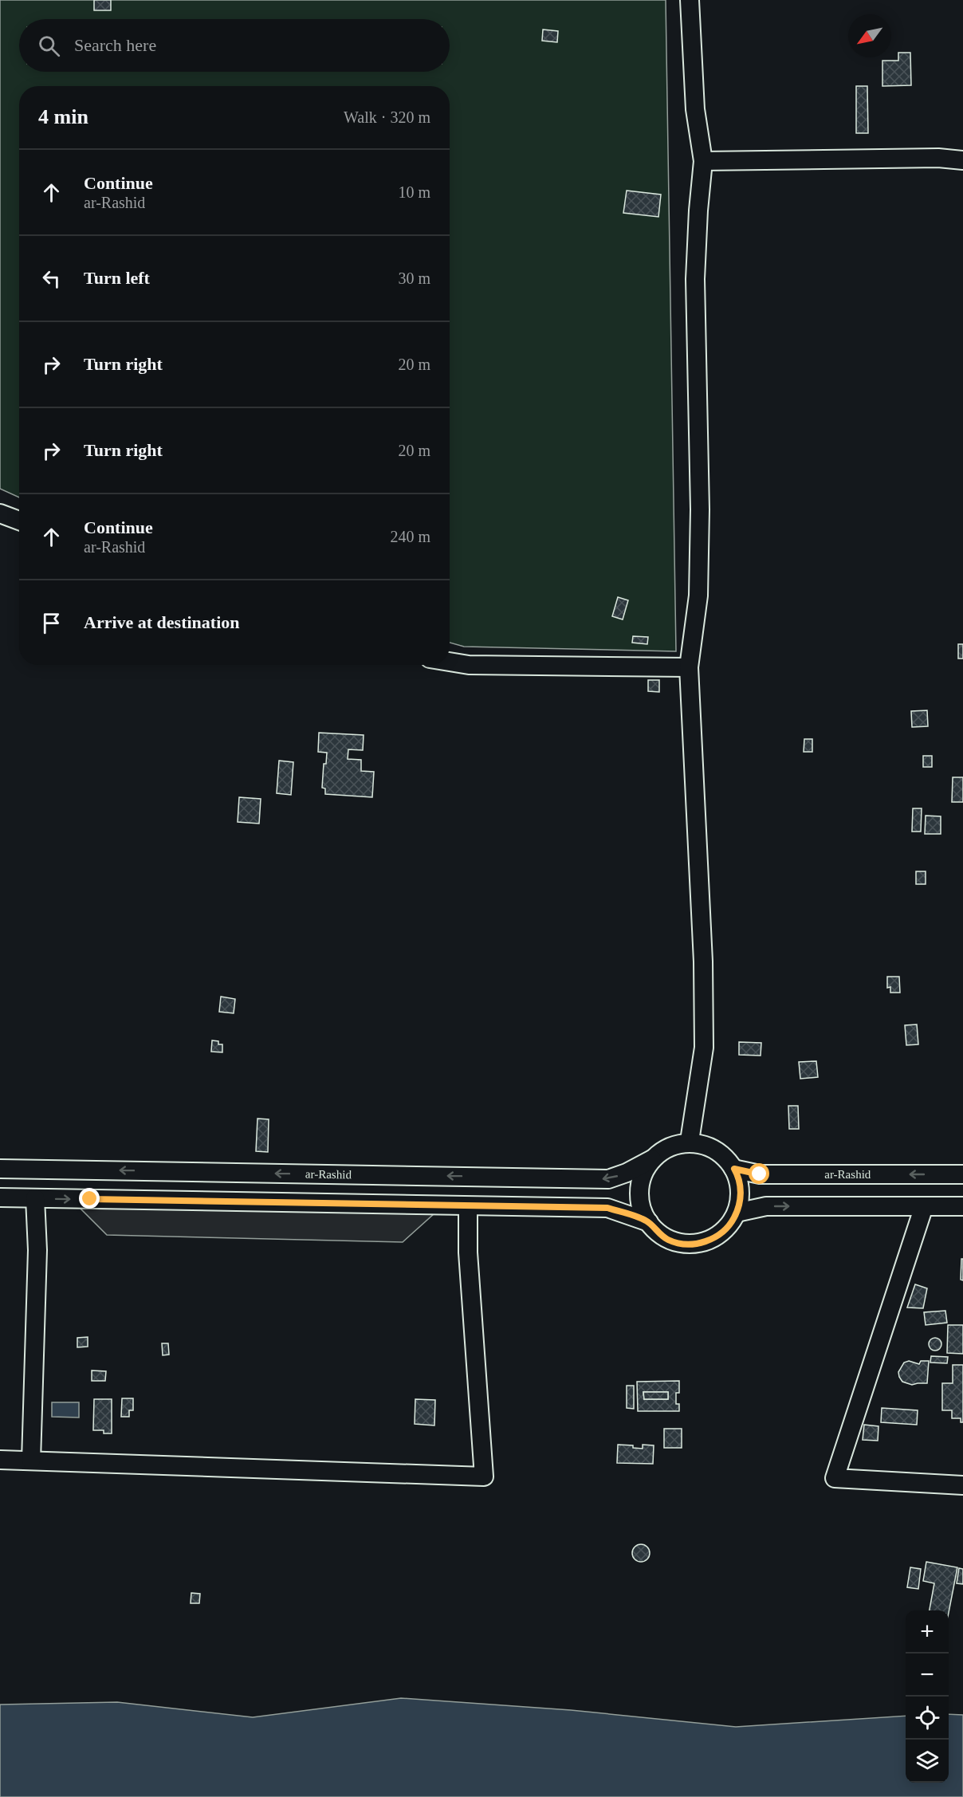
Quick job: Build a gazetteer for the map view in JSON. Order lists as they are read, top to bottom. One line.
{"streets":{"street":["ar-Rashid"]},"north":"bottom left","page":{"search":"Search here","heading":["4 min","Walk · 320 m"],"list":[["Continue","ar-Rashid","10 m"],["Turn left","30 m"],["Turn right","20 m"],["Turn right","20 m"],["Continue","ar-Rashid","240 m"],"Arrive at destination"],"map_buttons":["+","−"]}}
